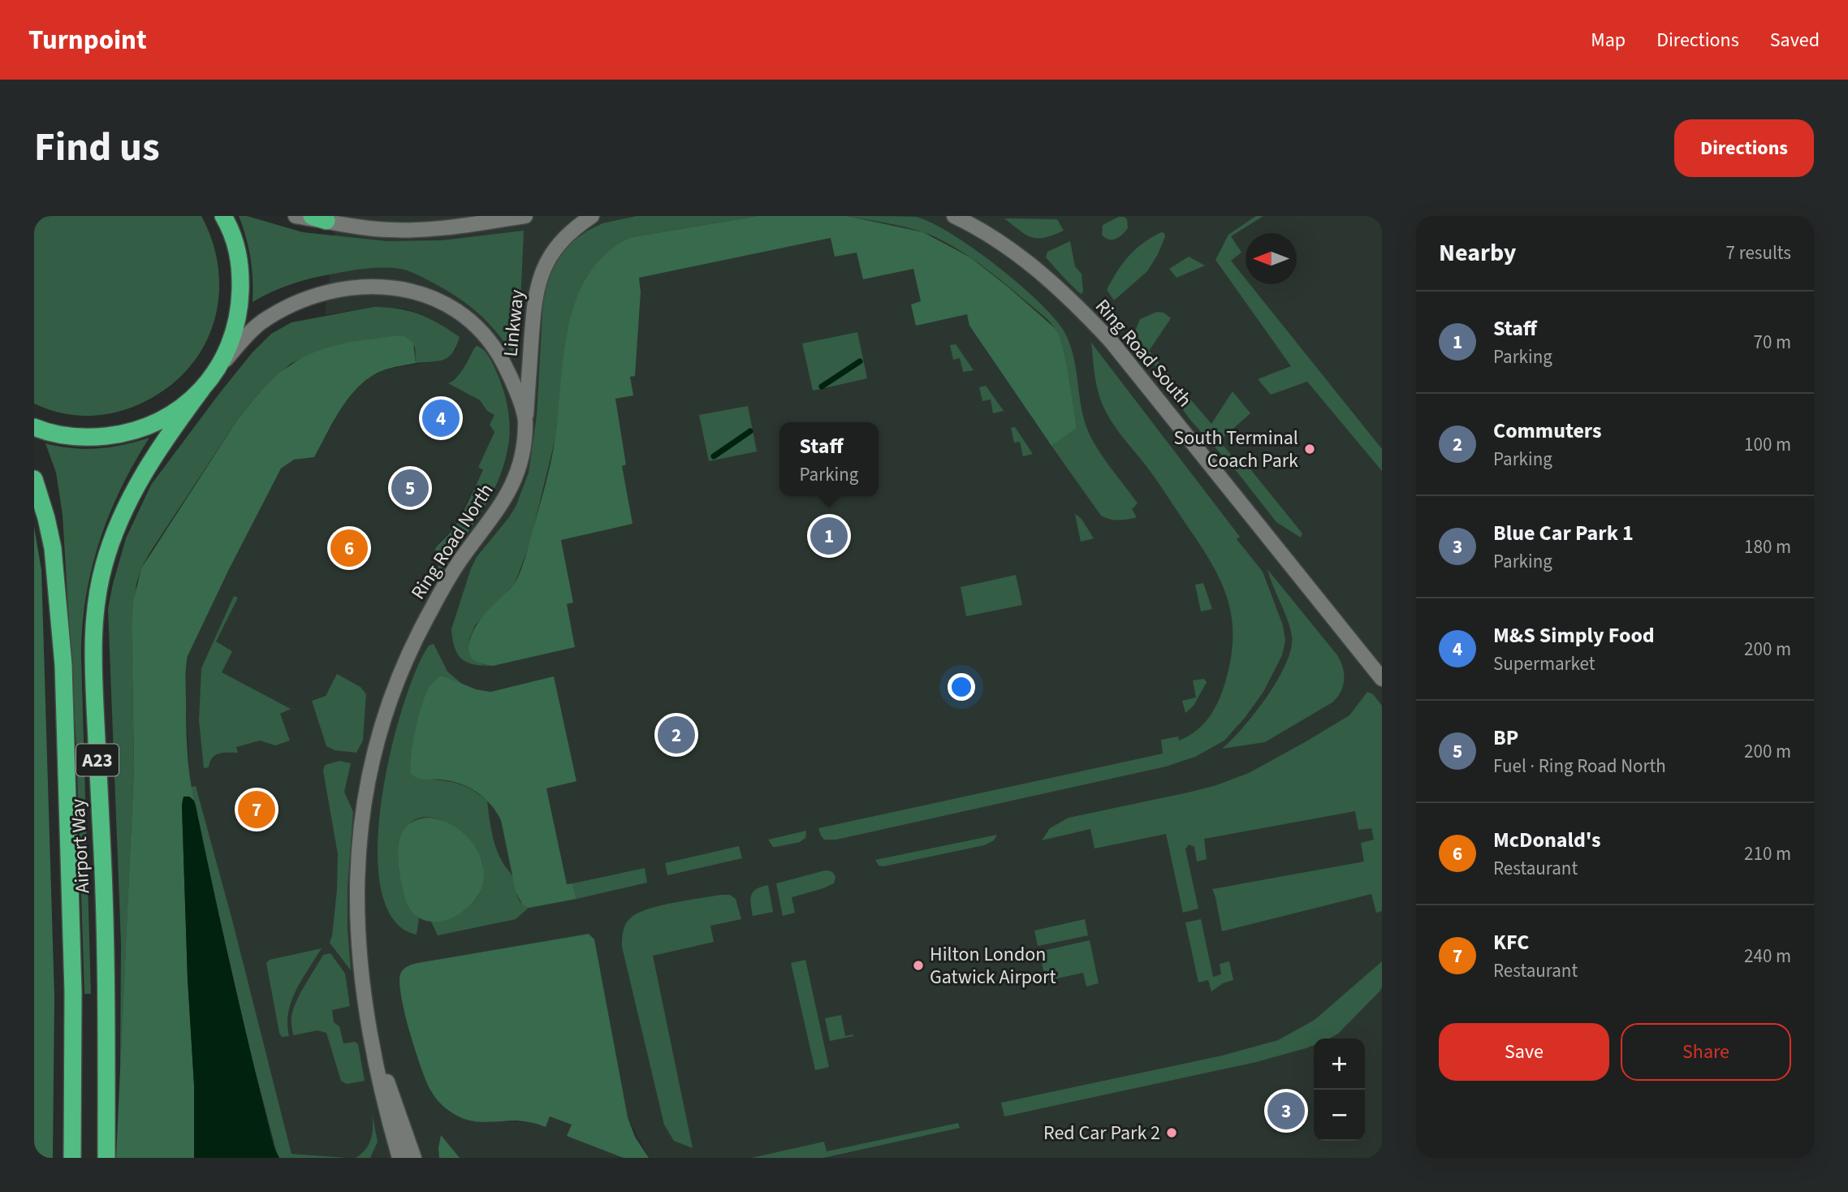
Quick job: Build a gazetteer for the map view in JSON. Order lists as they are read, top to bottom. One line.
{"streets":{"highway":["A23","Airport Way"],"street":["Linkway","Ring Road South","Ring Road North"]},"crossings":[["Linkway","Ring Road North"]],"places":["South Terminal Coach Park","Hilton London Gatwick Airport","Red Car Park 2"],"north":"left","page":{"header":"Turnpoint","nav":["Map","Directions","Saved"],"title":"Find us","buttons":["Directions",["Save","Share"]],"heading":["Nearby","7 results"],"list":[{"mark":"1","name":"Staff","note":"Parking","value":"70 m"},{"mark":"2","name":"Commuters","note":"Parking","value":"100 m"},{"mark":"3","name":"Blue Car Park 1","note":"Parking","value":"180 m"},{"mark":"4","name":"M&S Simply Food","note":"Supermarket","value":"200 m"},{"mark":"5","name":"BP","note":"Fuel · Ring Road North","value":"200 m"},{"mark":"6","name":"McDonald's","note":"Restaurant","value":"210 m"},{"mark":"7","name":"KFC","note":"Restaurant","value":"240 m"}],"pins":["4","5","1","6","2","7","3"],"popup":["Staff","Parking"],"map_buttons":["+","−"]}}
